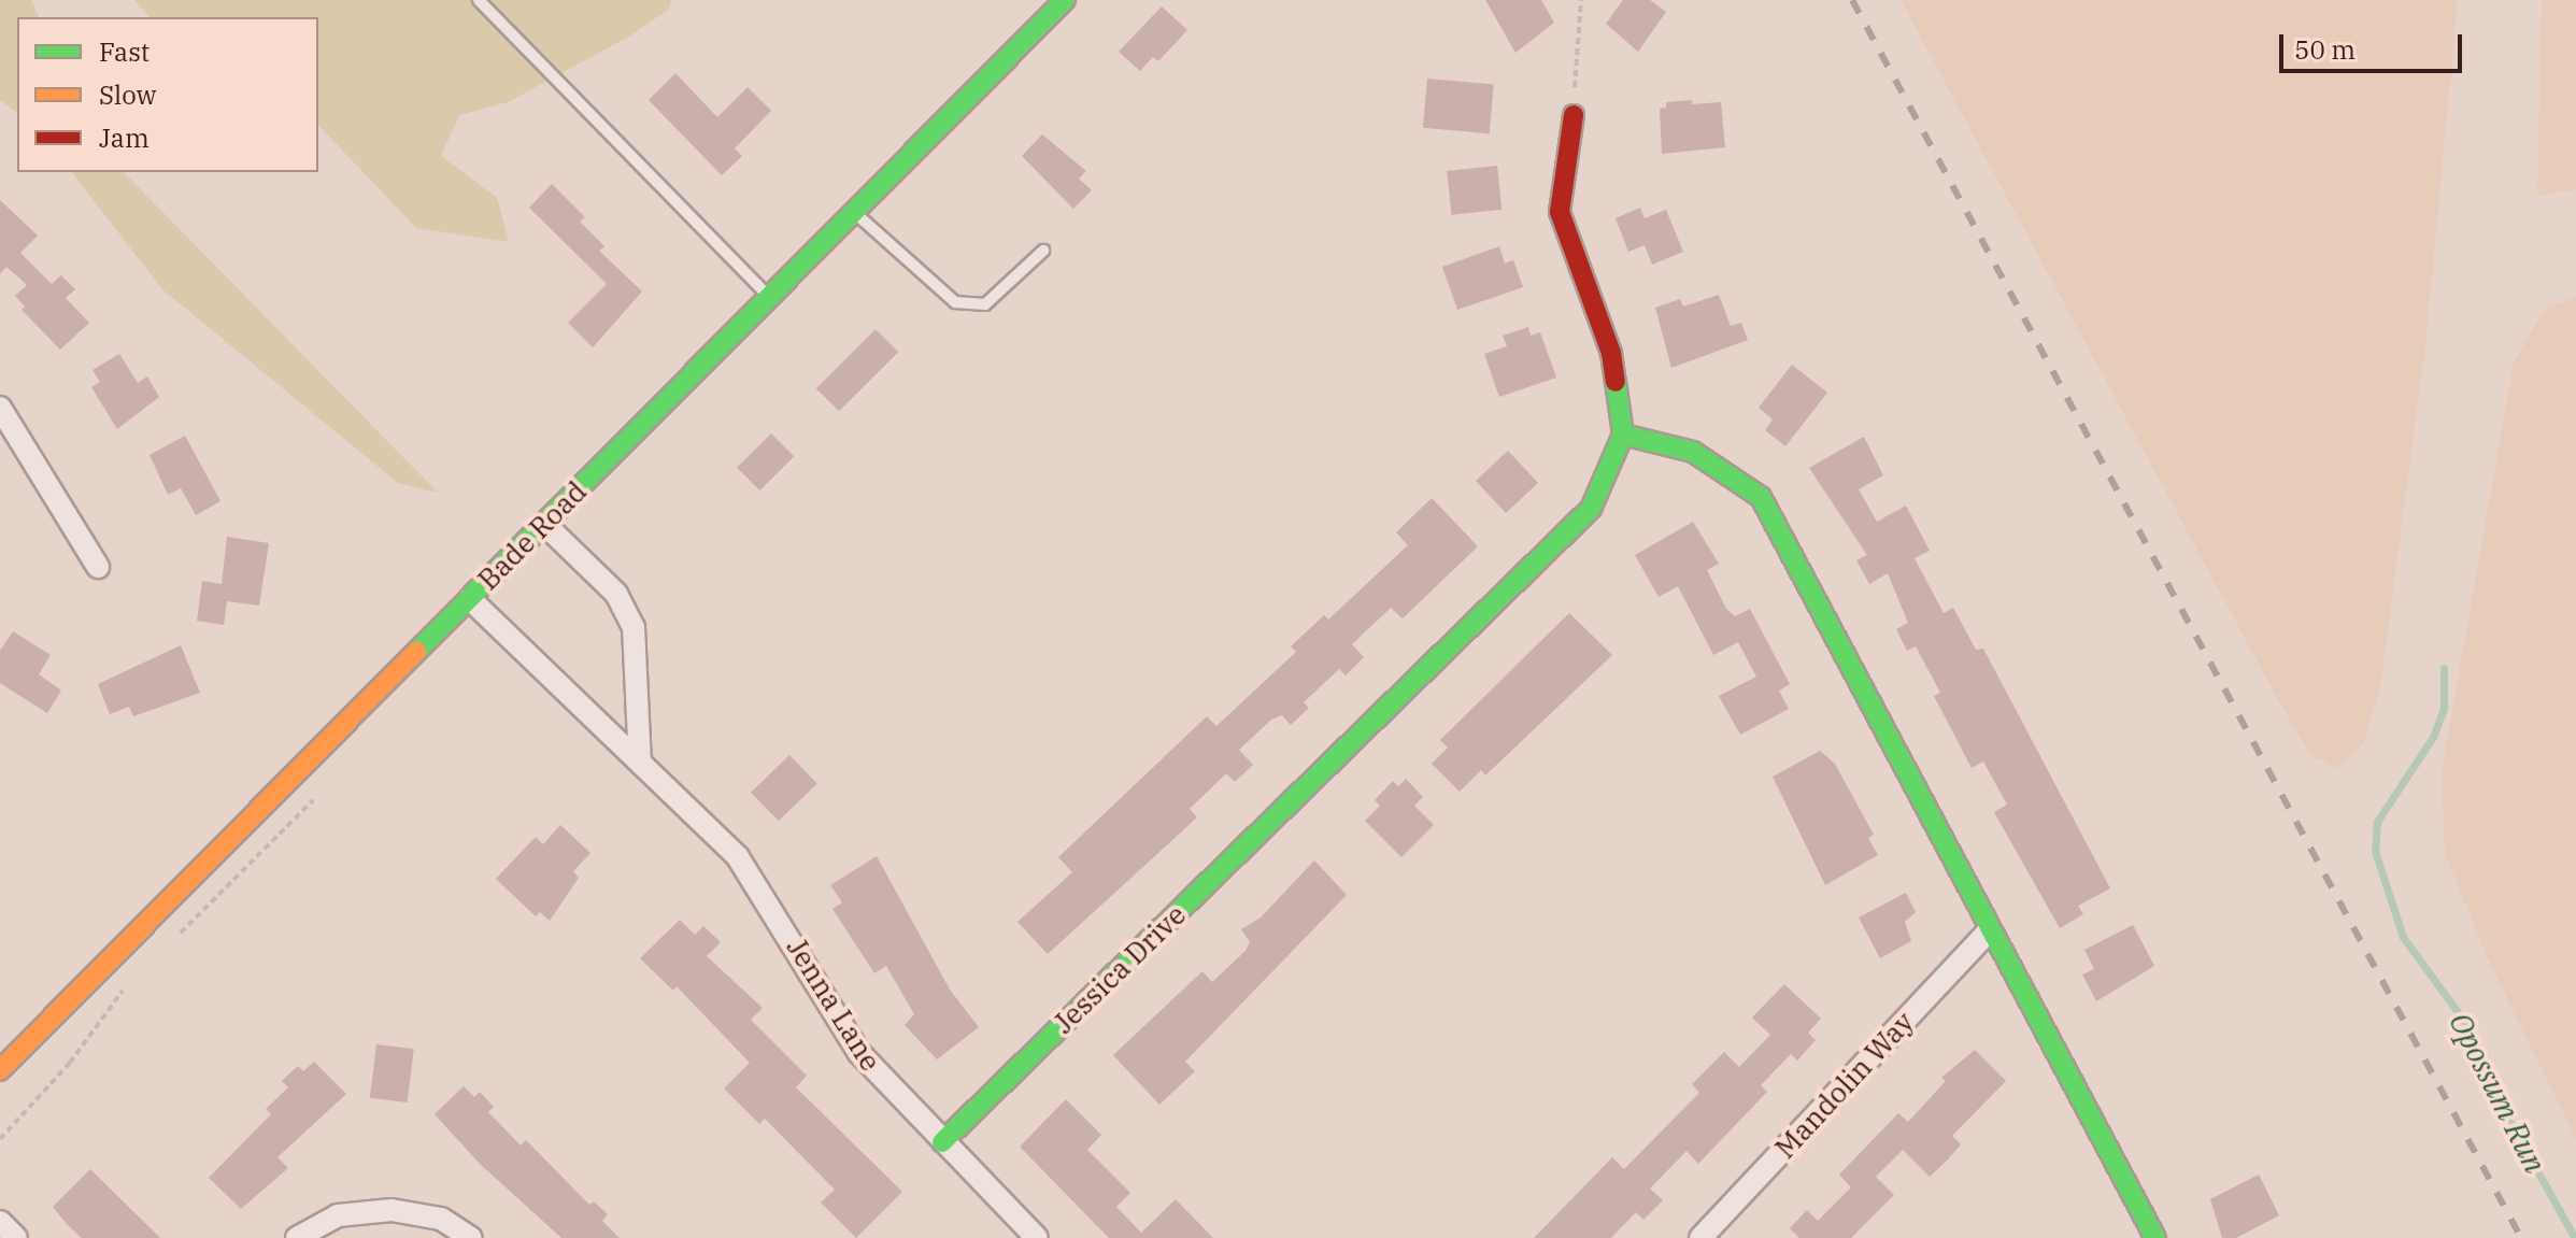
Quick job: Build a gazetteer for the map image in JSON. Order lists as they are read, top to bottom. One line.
{"streets":{"street":["Bade Road","Jessica Drive","Jenna Lane","Mandolin Way"]},"crossings":[["Bade Road","Jenna Lane"],["Jessica Drive","Jenna Lane"]],"water":["Opossum Run"],"legend":["Fast","Slow","Jam"],"scale_bar":"50 m"}
